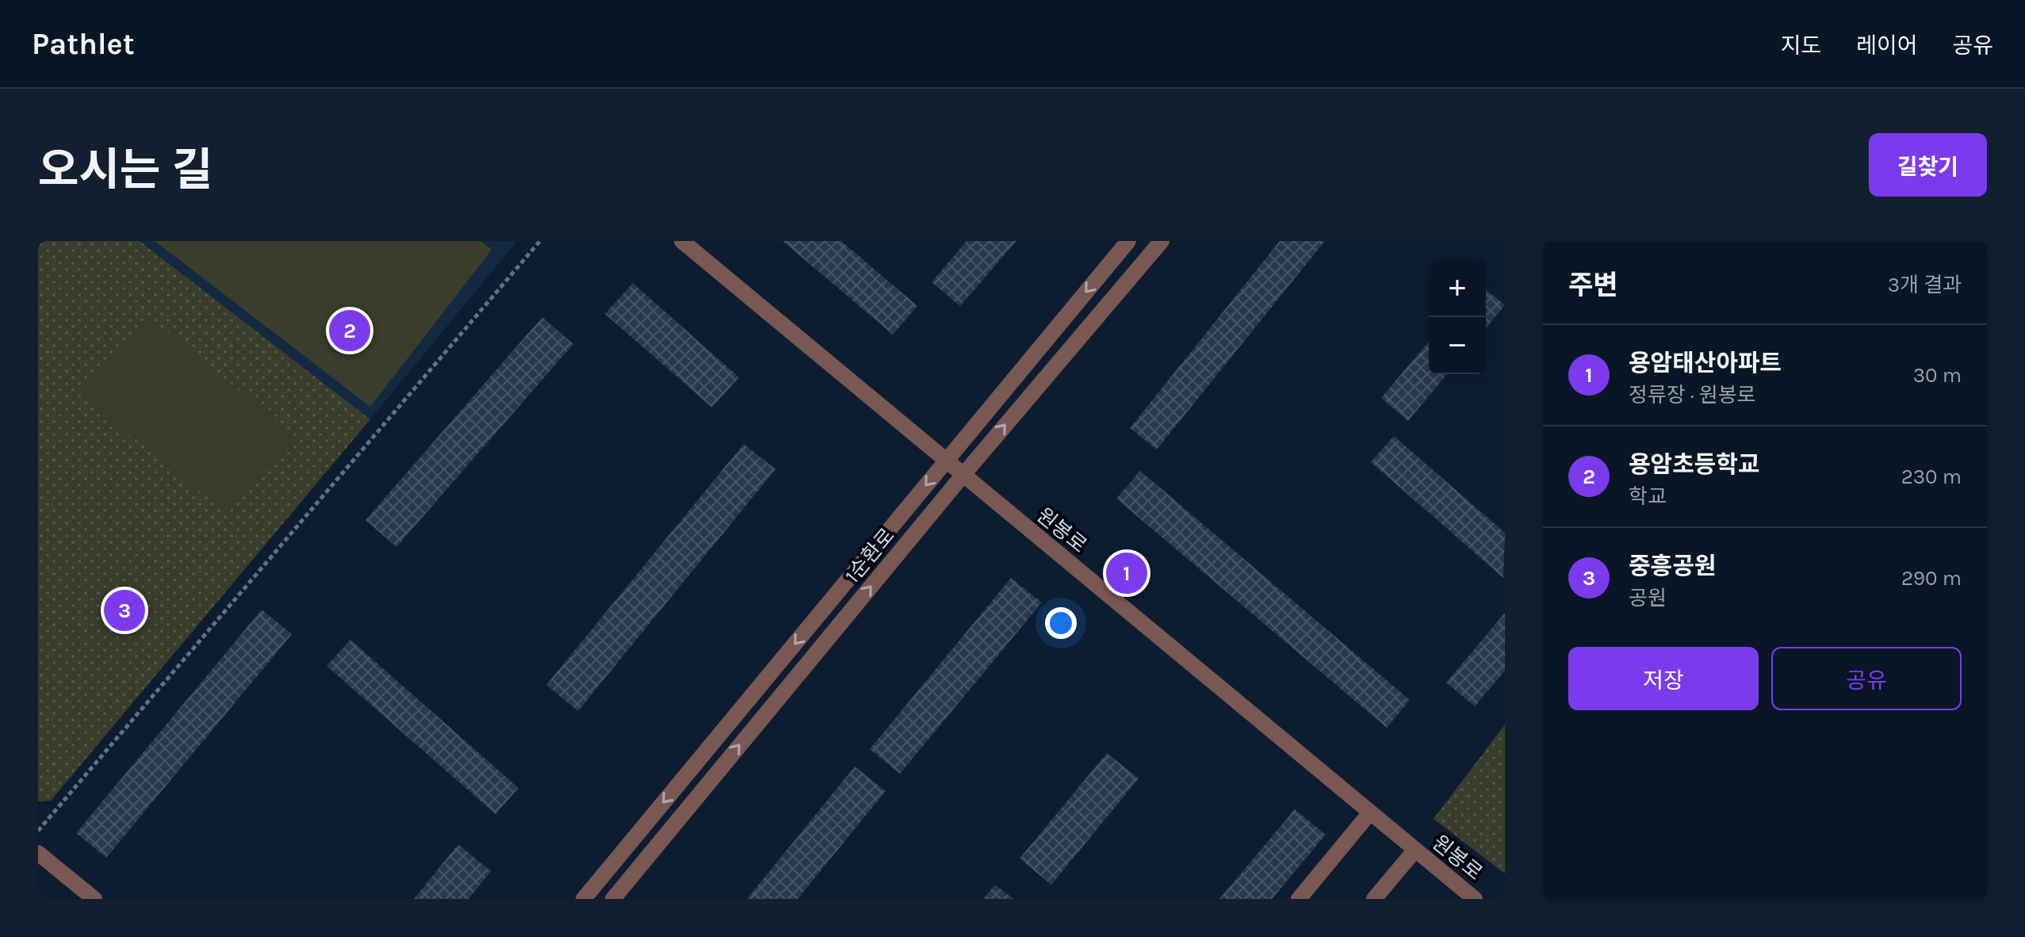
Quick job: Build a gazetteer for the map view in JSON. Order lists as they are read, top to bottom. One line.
{"streets":{"street":["원봉로","1순환로"]},"crossings":[["원봉로","1순환로"]],"page":{"header":"Pathlet","nav":["지도","레이어","공유"],"title":"오시는 길","buttons":["길찾기",["저장","공유"]],"heading":["주변","3개 결과"],"map_buttons":["+","−"],"pins":["2","1","3"],"list":[{"mark":"1","name":"용암태산아파트","note":"정류장 · 원봉로","value":"30 m"},{"mark":"2","name":"용암초등학교","note":"학교","value":"230 m"},{"mark":"3","name":"중흥공원","note":"공원","value":"290 m"}]}}
